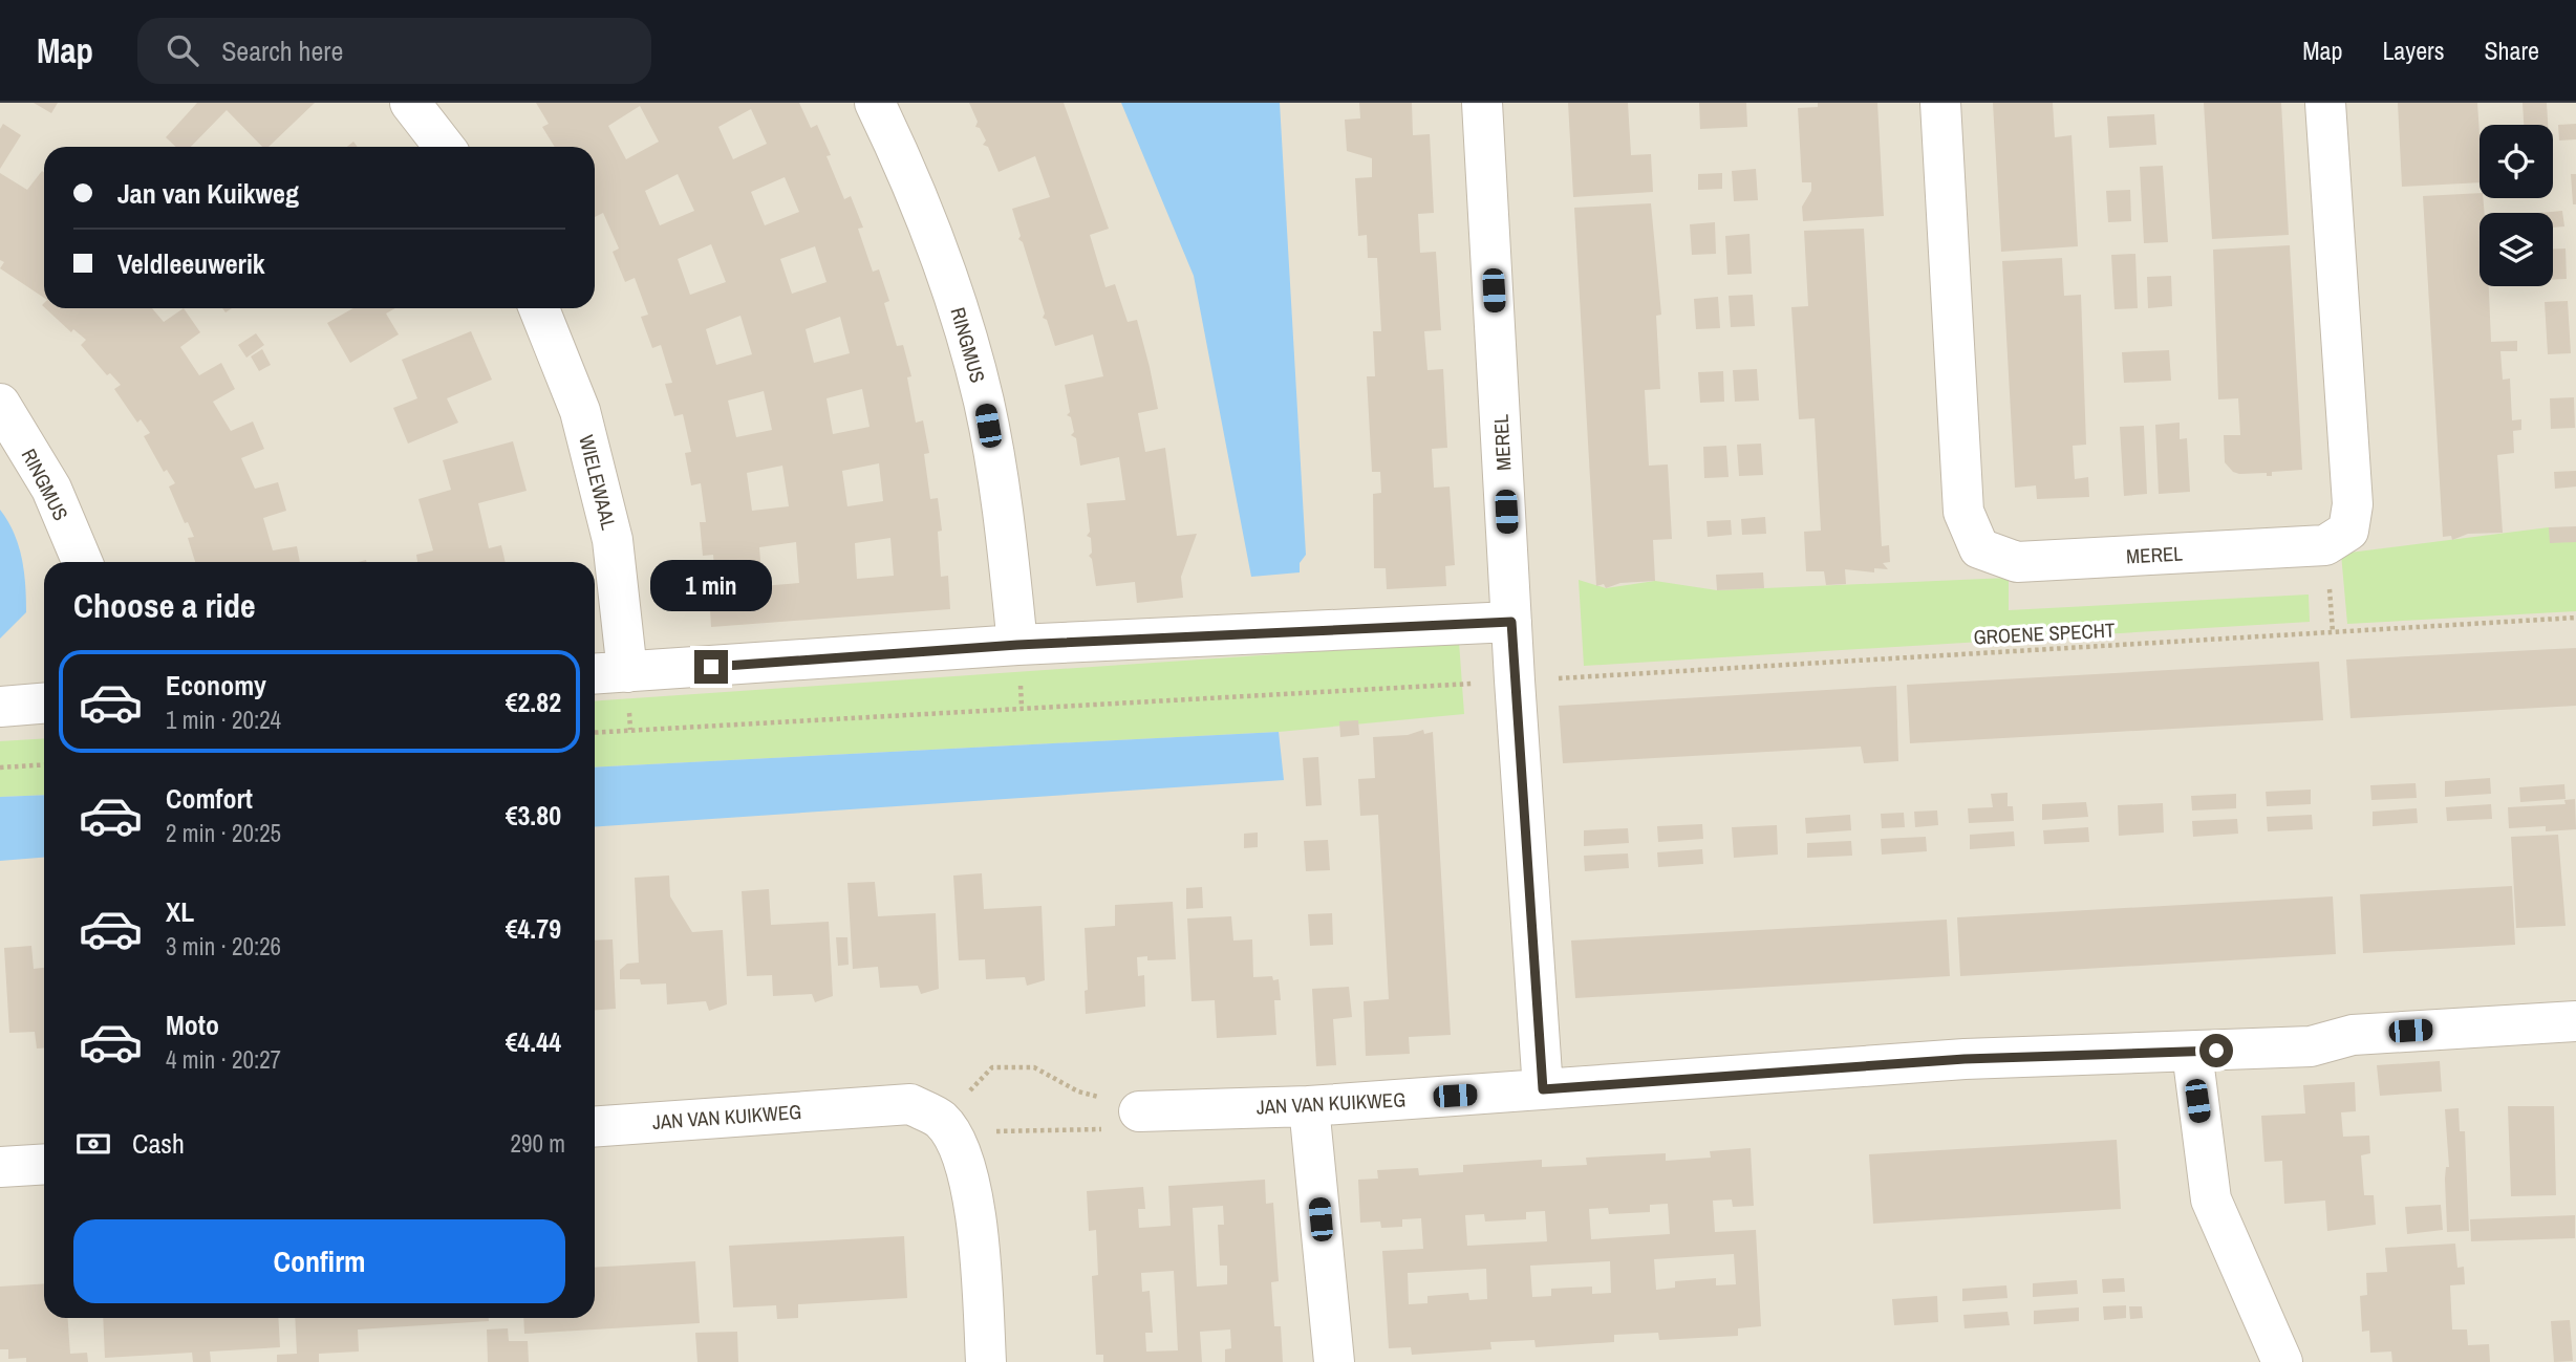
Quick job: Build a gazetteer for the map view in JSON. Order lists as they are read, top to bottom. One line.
{"streets":{"street":["RINGMUS","MEREL","WIELEWAAL","JAN VAN KUIKWEG"],"path":["GROENE SPECHT"]},"crossings":[["MEREL","GROENE SPECHT"],["MEREL","JAN VAN KUIKWEG"]],"page":{"header":"Map","search":"Search here","nav":["Map","Layers","Share"],"banner":["Jan van Kuikweg","Veldleeuwerik"],"bubble":"1 min","heading":"Choose a ride","list":[{"name":"Economy","note":"1 min · 20:24","value":"€2.82"},{"name":"Comfort","note":"2 min · 20:25","value":"€3.80"},{"name":"XL","note":"3 min · 20:26","value":"€4.79"},{"name":"Moto","note":"4 min · 20:27","value":"€4.44"}],"pay":["Cash","290 m"],"buttons":"Confirm"}}
